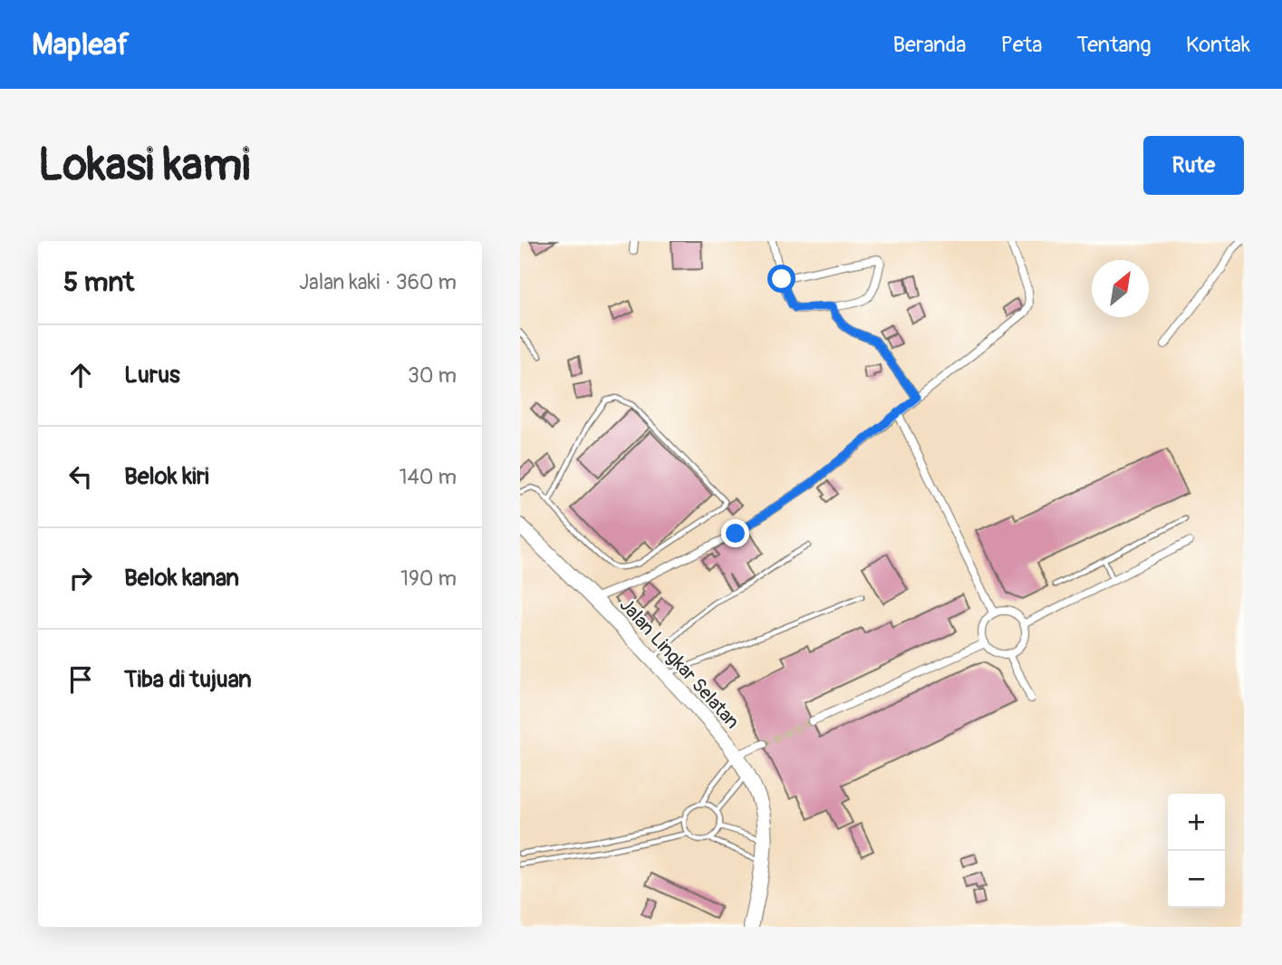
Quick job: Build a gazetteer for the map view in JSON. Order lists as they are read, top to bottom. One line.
{"streets":{"highway":["Jalan Lingkar Selatan"]},"north":"top right","page":{"header":"Mapleaf","nav":["Beranda","Peta","Tentang","Kontak"],"buttons":"Rute","title":"Lokasi kami","heading":["5 mnt","Jalan kaki · 360 m"],"list":[["Lurus","30 m"],["Belok kiri","140 m"],["Belok kanan","190 m"],"Tiba di tujuan"],"map_buttons":["+","−"]}}
